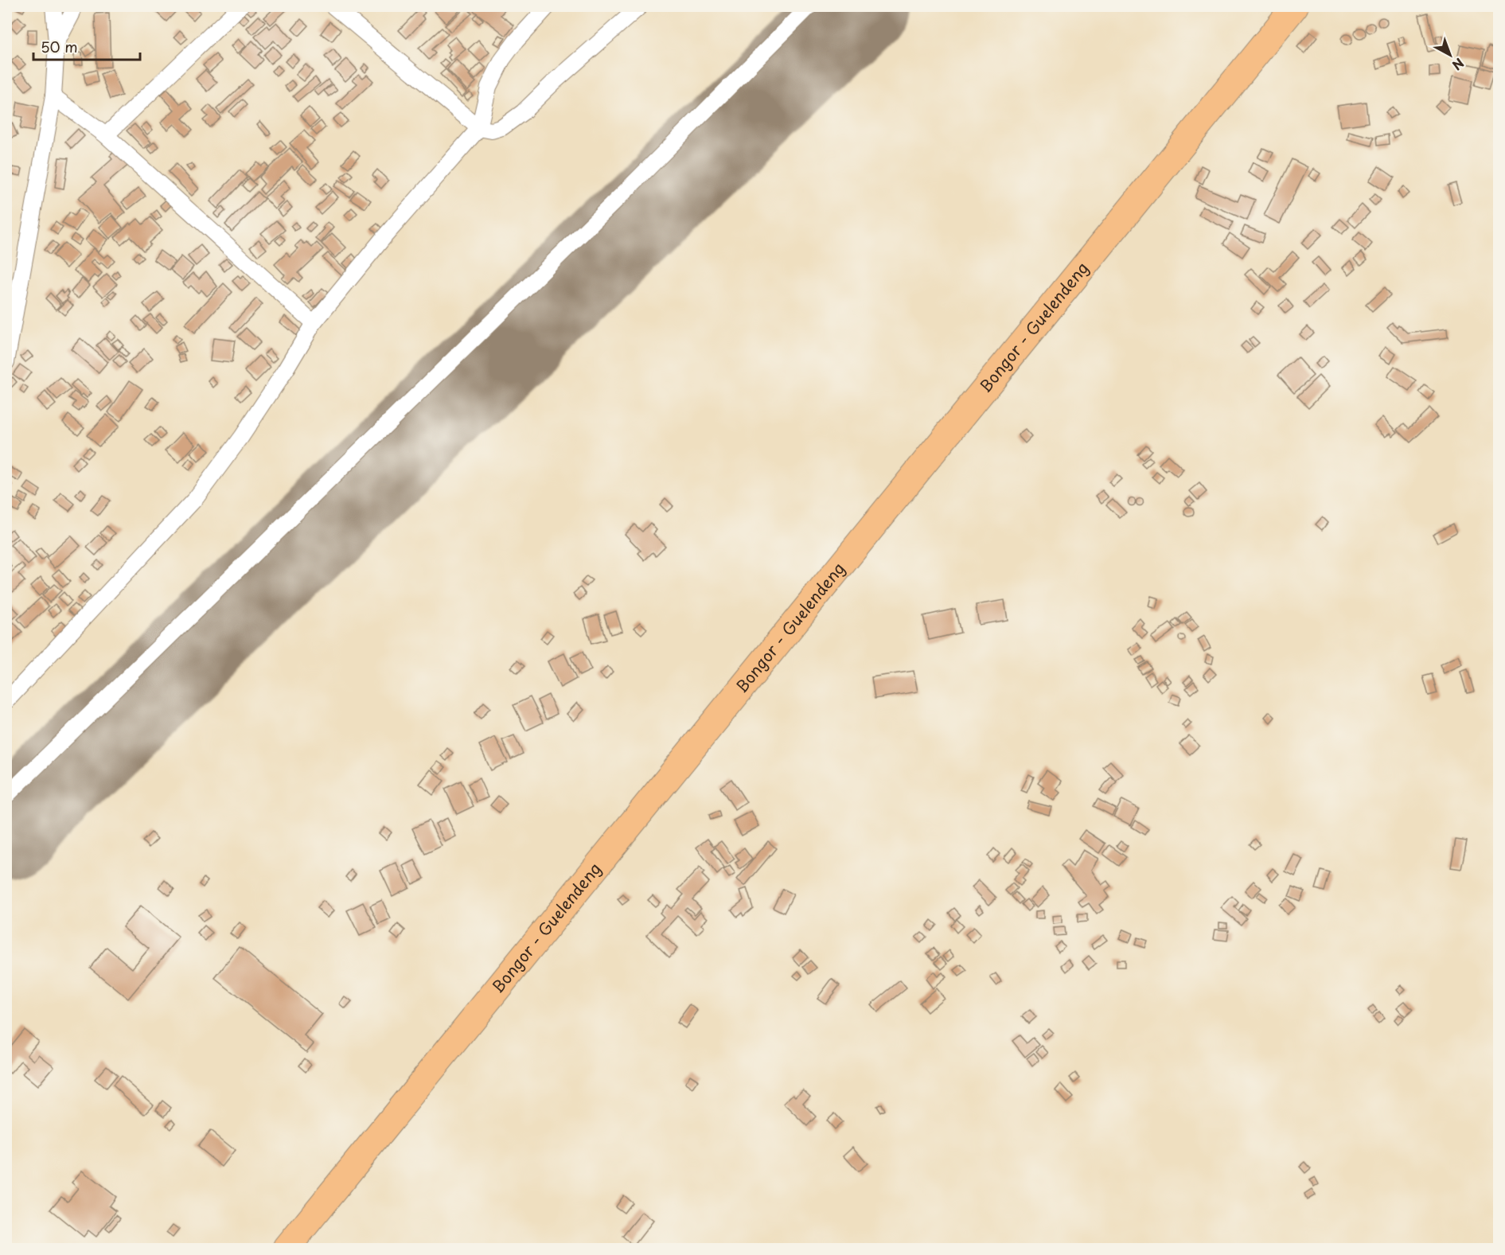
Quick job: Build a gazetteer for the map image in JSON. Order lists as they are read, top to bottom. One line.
{"streets":{"highway":["Bongor - Guelendeng"]},"scale_bar":"50 m","north":"bottom right"}
